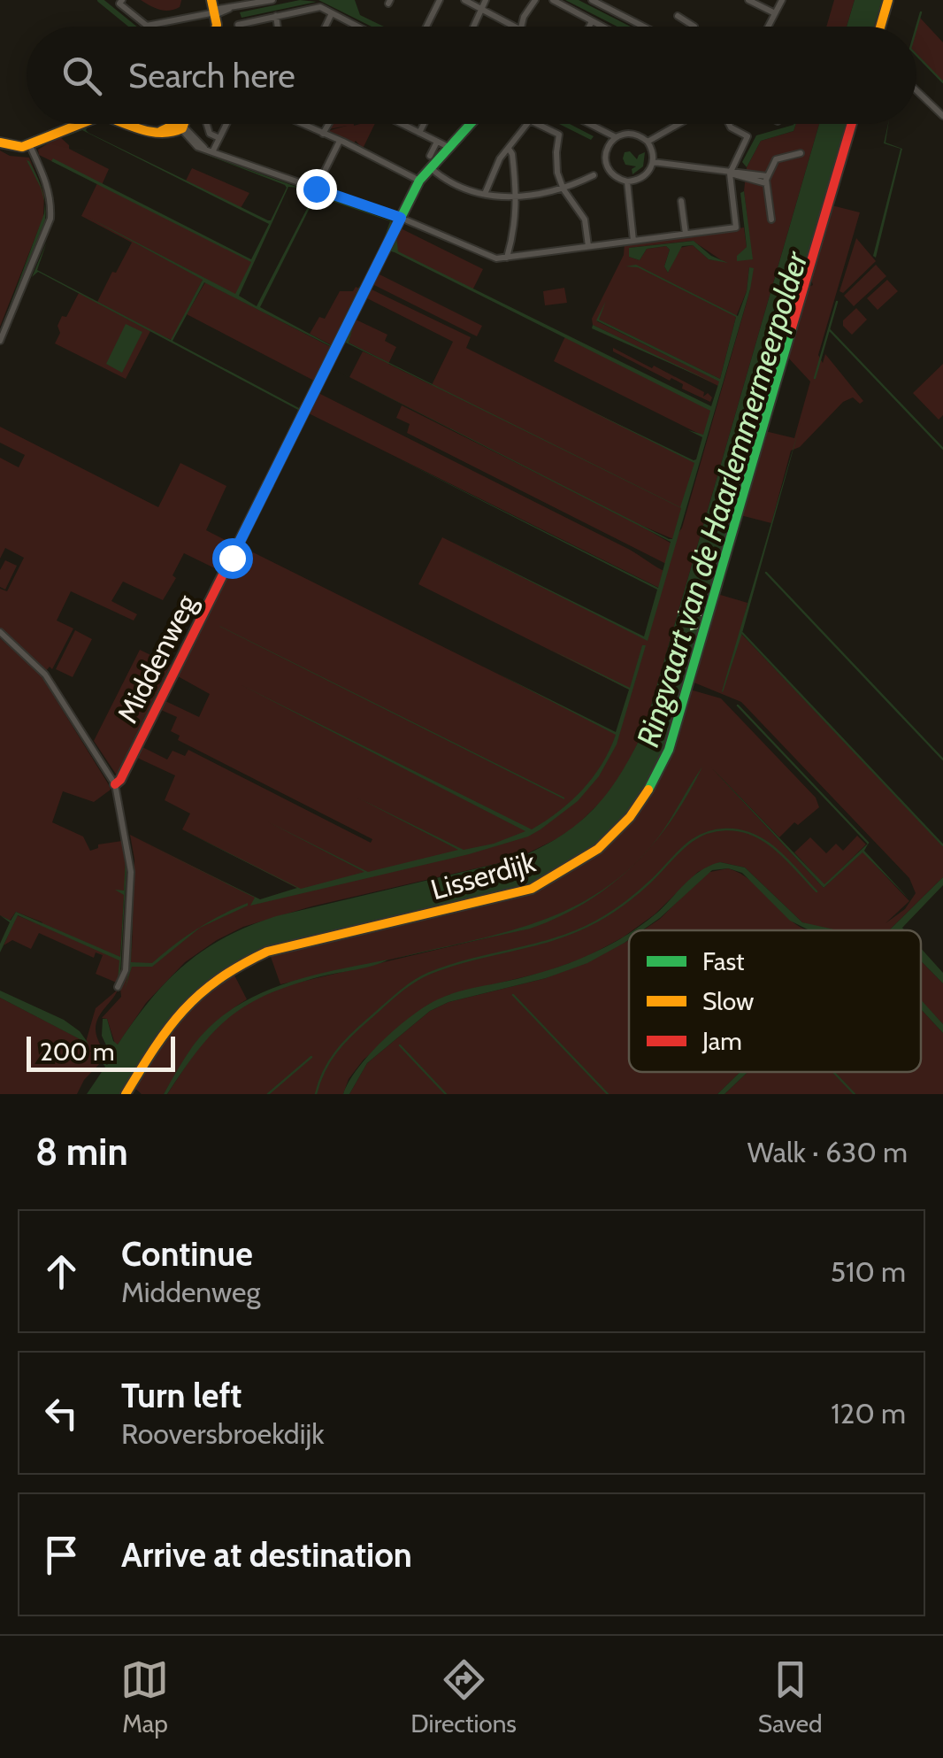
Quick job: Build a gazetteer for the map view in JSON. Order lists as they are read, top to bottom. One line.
{"streets":{"street":["Middenweg","Lisserdijk"]},"water":["Ringvaart van de Haarlemmermeerpolder"],"legend":["Fast","Slow","Jam"],"scale_bar":"200 m","page":{"search":"Search here","scale":"200 m","heading":["8 min","Walk · 630 m"],"list":[["Continue","Middenweg","510 m"],["Turn left","Rooversbroekdijk","120 m"],"Arrive at destination"],"nav":["Map","Directions","Saved"]}}
